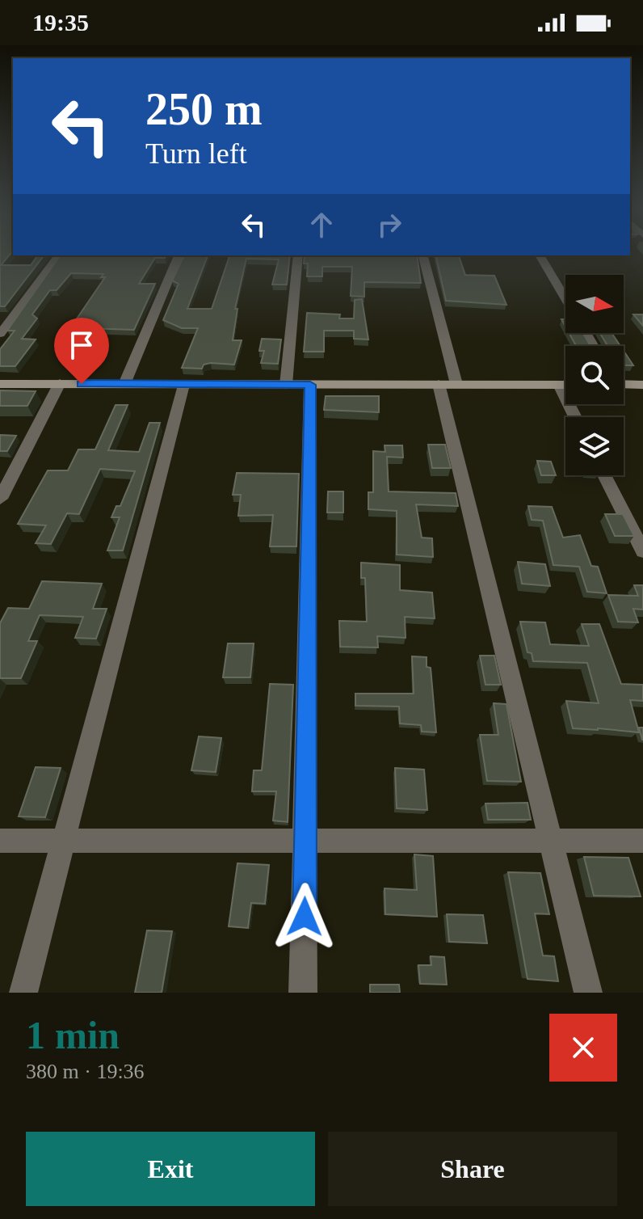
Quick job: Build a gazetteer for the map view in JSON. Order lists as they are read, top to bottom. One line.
{"north":"right","page":{"status":"19:35","turn":["250 m","Turn left"],"heading":["1 min","380 m · 19:36"],"buttons":["Exit","Share"]}}
